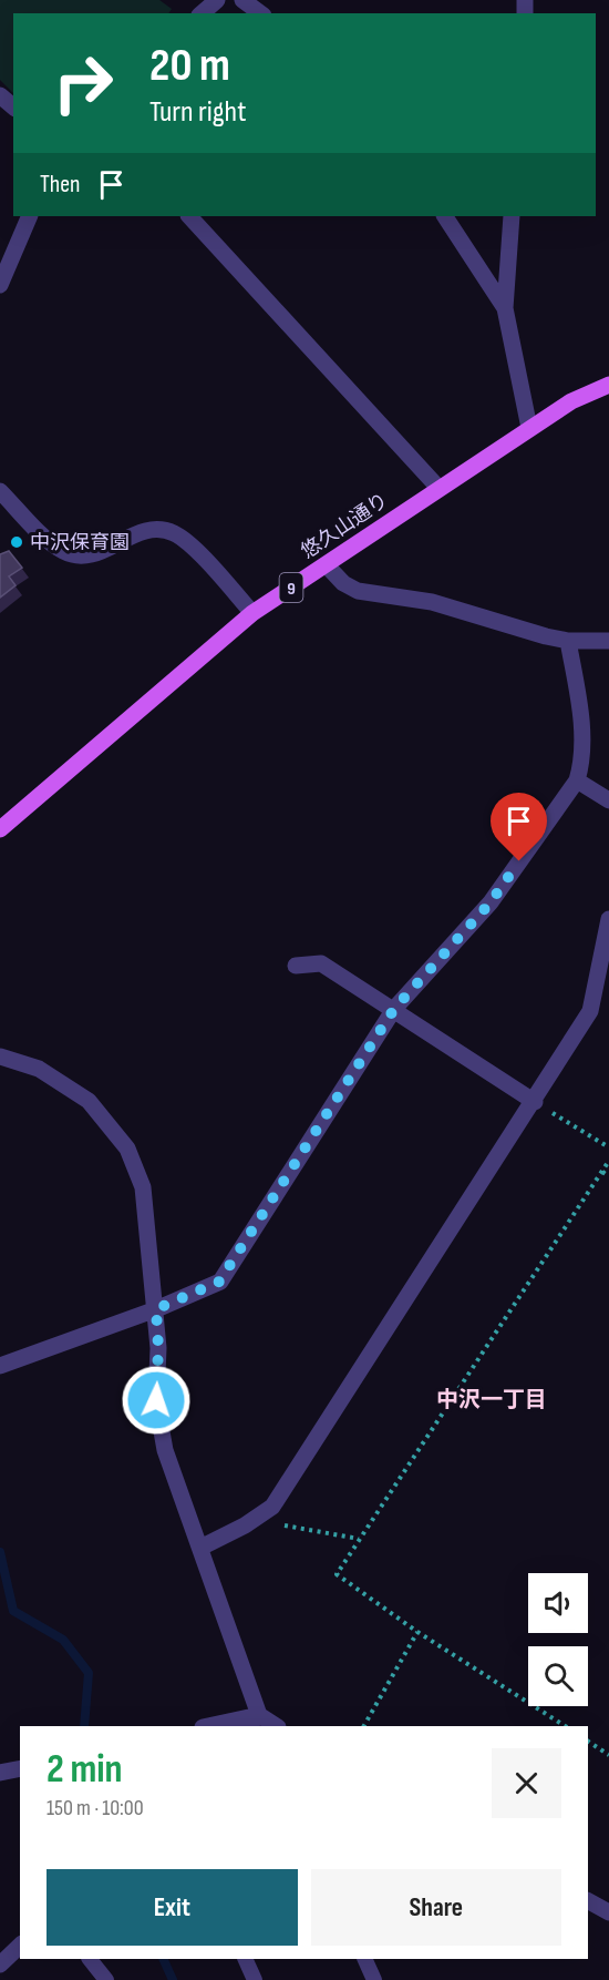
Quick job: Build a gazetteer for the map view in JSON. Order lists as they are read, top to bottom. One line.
{"streets":{"main road":["悠久山通り","9"]},"districts":["中沢一丁目"],"places":["中沢保育園"],"page":{"turn":["20 m","Turn right"],"then":"Then","heading":["2 min","150 m · 10:00"],"buttons":["Exit","Share"]}}
